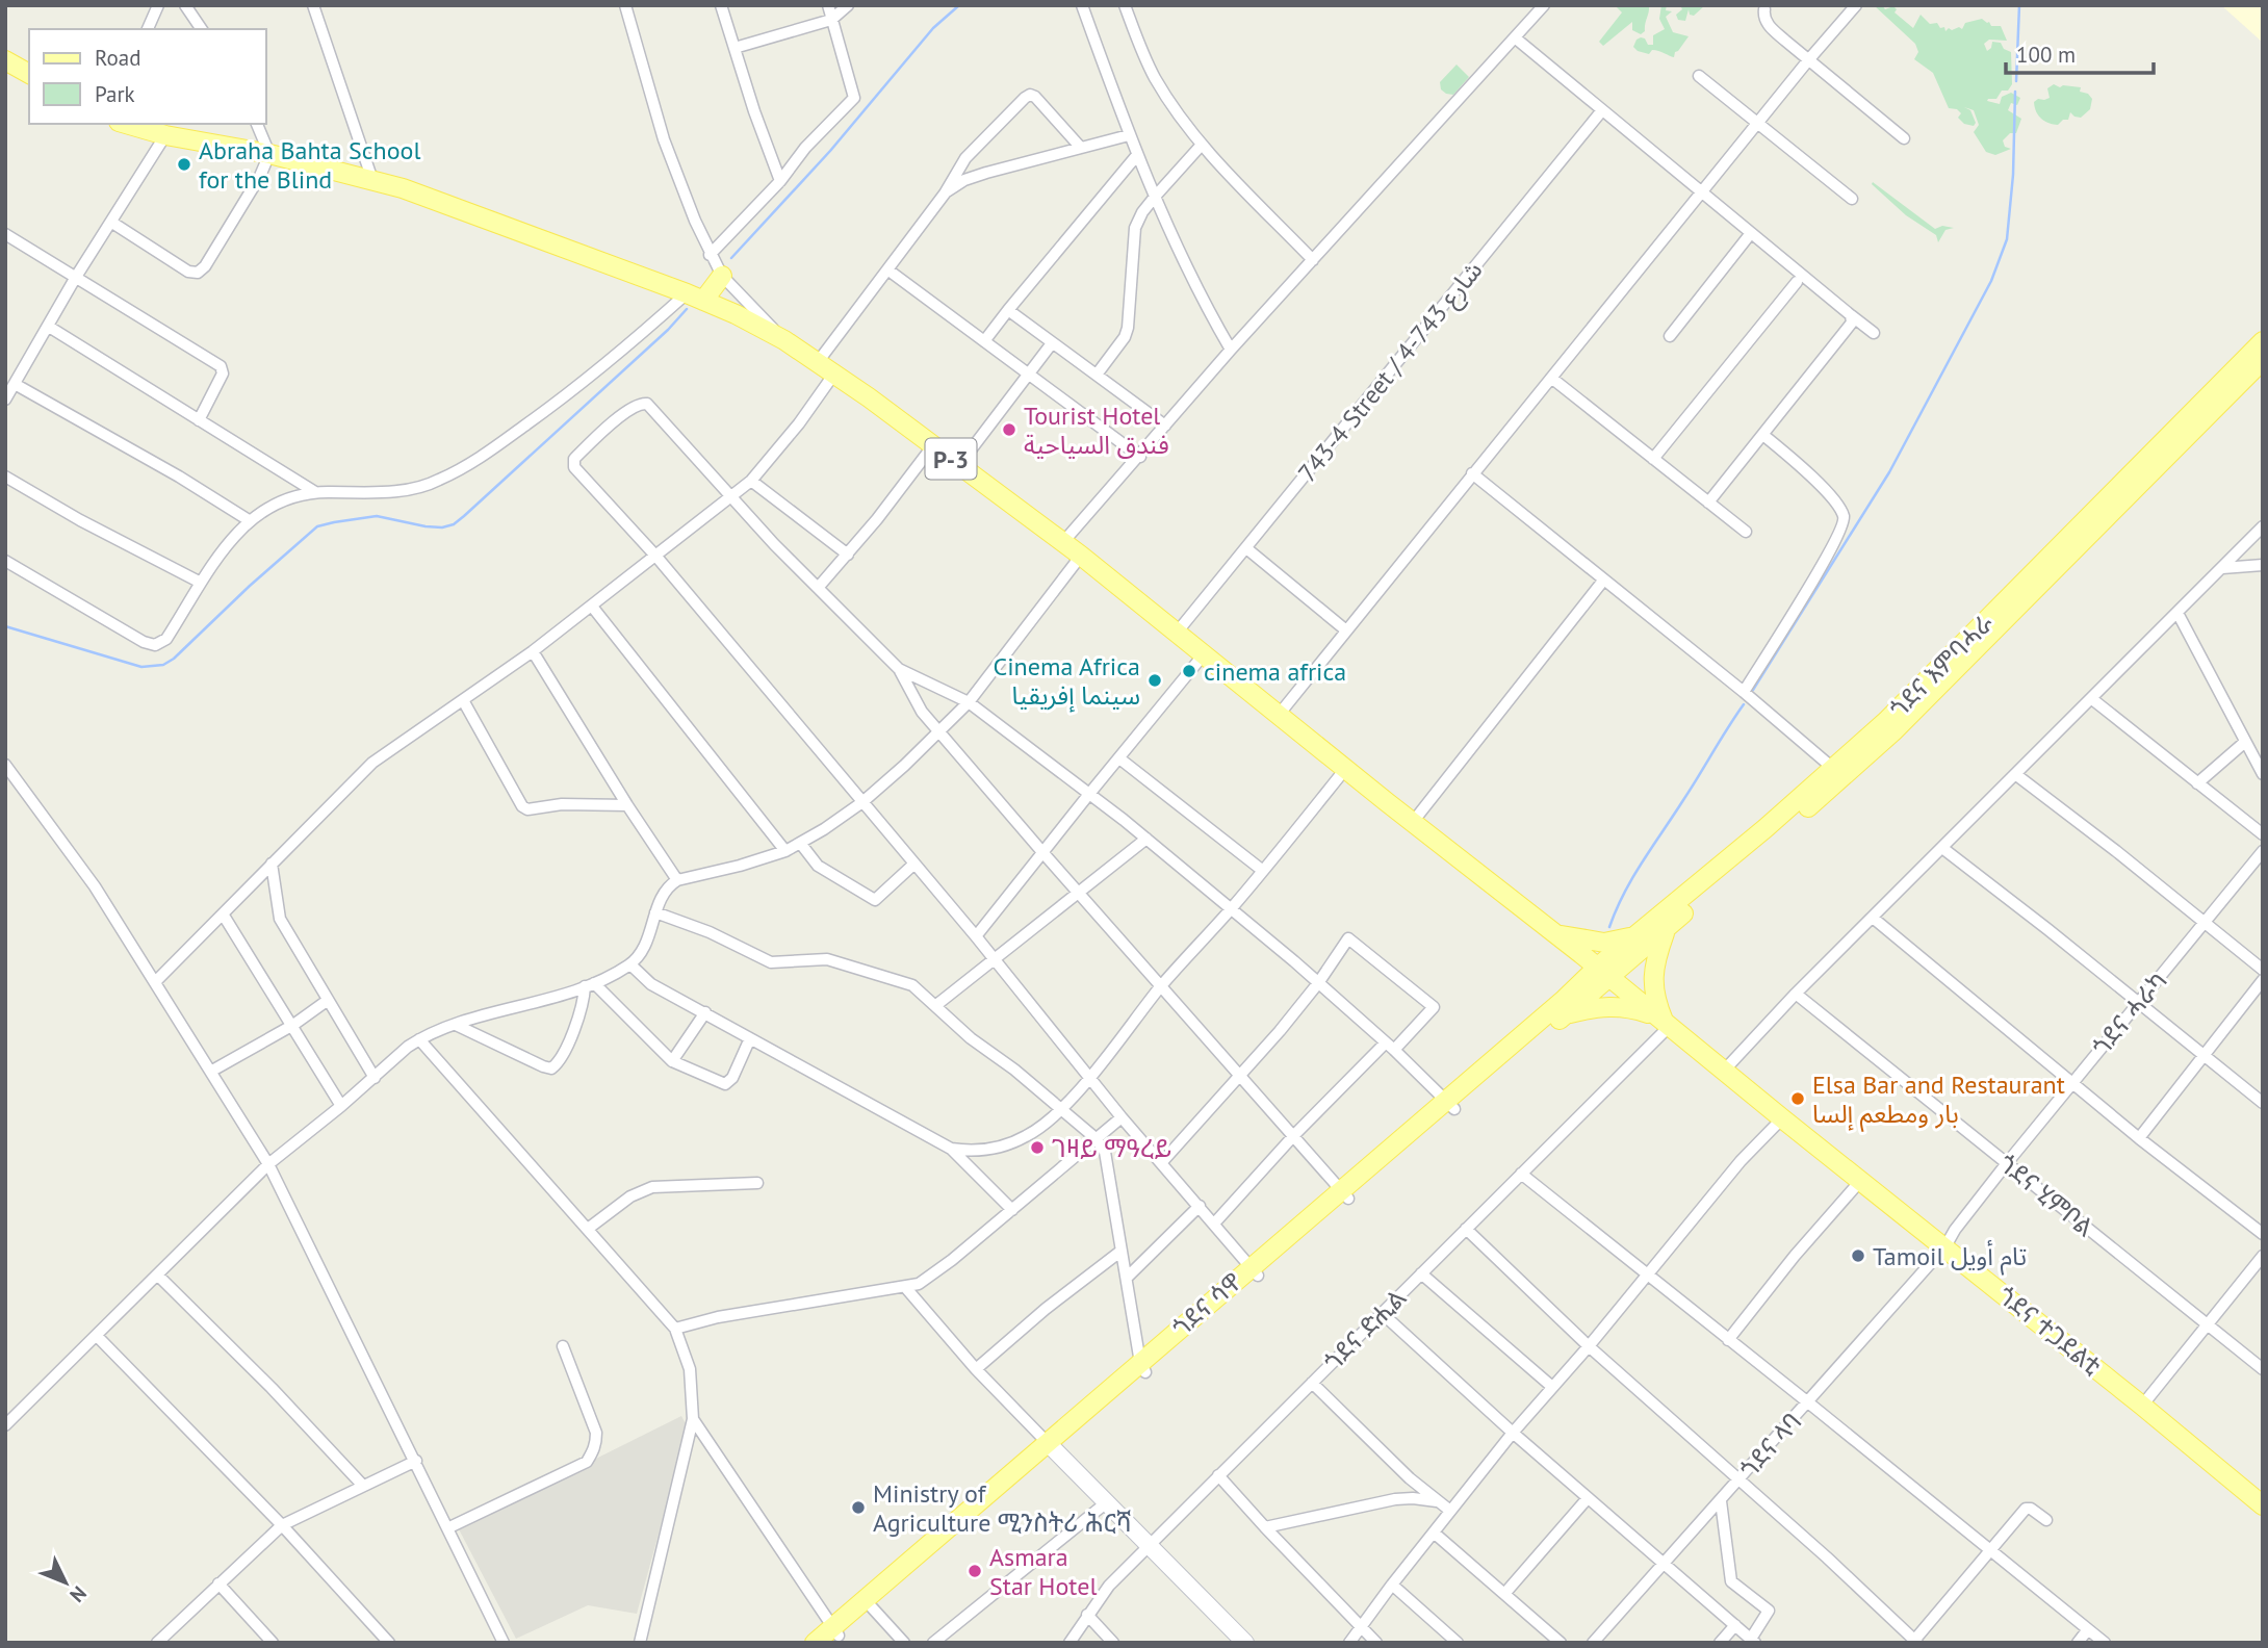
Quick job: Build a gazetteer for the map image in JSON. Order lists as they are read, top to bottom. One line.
{"streets":{"main road":["P-3","ጎደና እምባሓራ","ጎደና ሳዋ","ጎደና ተጋደልቲ"],"street":["743-4 Street / شارع 743-4","ጎደና ሓራካ","ጎደና ሂምቦል","ጎደና ድሒል","ጎደና ላባ"]},"crossings":[["743-4 Street / شارع 743-4","P-3"],["P-3","ጎደና እምባሓራ"],["P-3","ጎደና ሳዋ"],["P-3","ጎደና ድሒል"],["P-3","ጎደና ተጋደልቲ"],["ጎደና እምባሓራ","ጎደና ሳዋ"],["ጎደና ሓራካ","ጎደና ሂምቦል"],["ጎደና ሓራካ","ጎደና ተጋደልቲ"],["ጎደና ሓራካ","ጎደና ላባ"],["ጎደና ድሒል","ጎደና ተጋደልቲ"],["ጎደና ተጋደልቲ","ጎደና ላባ"]],"places":["Abraha Bahta School for the Blind","Tourist Hotel فندق السياحية","cinema africa","Cinema Africa سينما إفريقيا","Elsa Bar and Restaurant بار ومطعم إلسا","ገዛይ ማዓረይ","Tamoil تام أويل","Ministry of Agriculture ሚንስትሪ ሕርሻ","Asmara Star Hotel"],"legend":["Road","Park"],"scale_bar":"100 m","north":"bottom right"}
